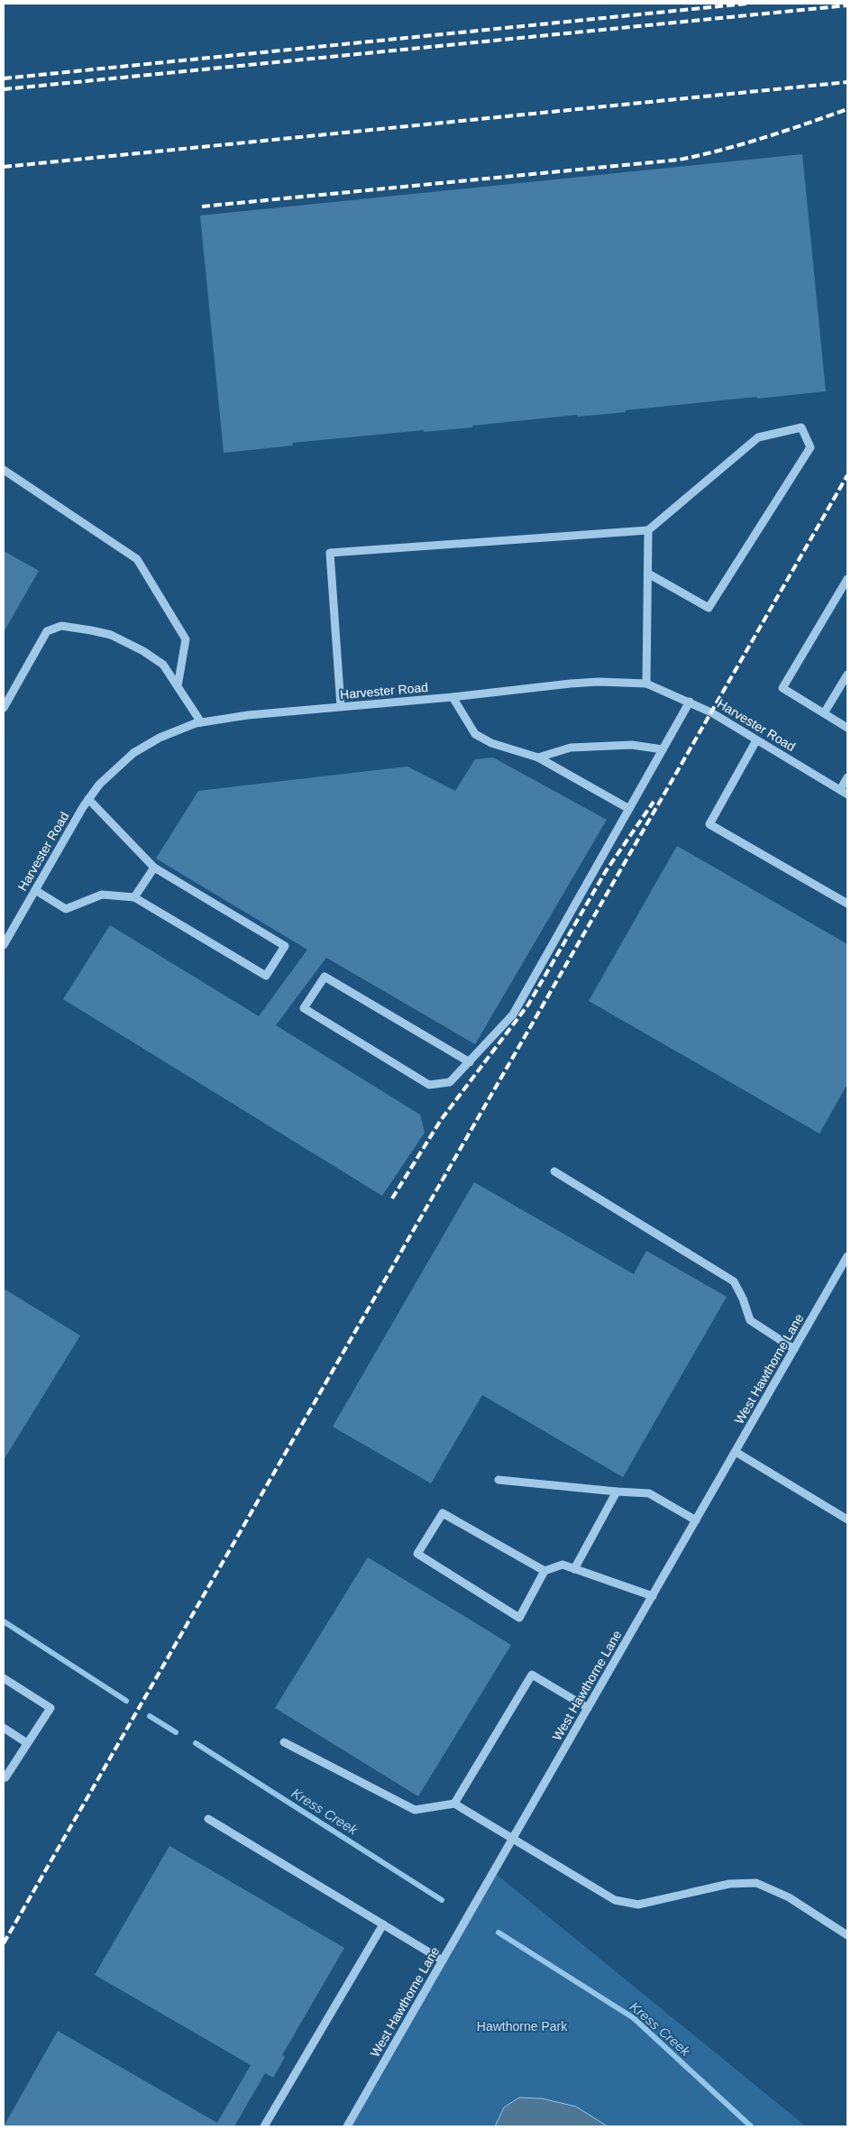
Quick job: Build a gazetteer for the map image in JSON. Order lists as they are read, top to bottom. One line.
{"streets":{"street":["Harvester Road","West Hawthorne Lane"]},"water":["Kress Creek"],"parks":["Hawthorne Park"]}
